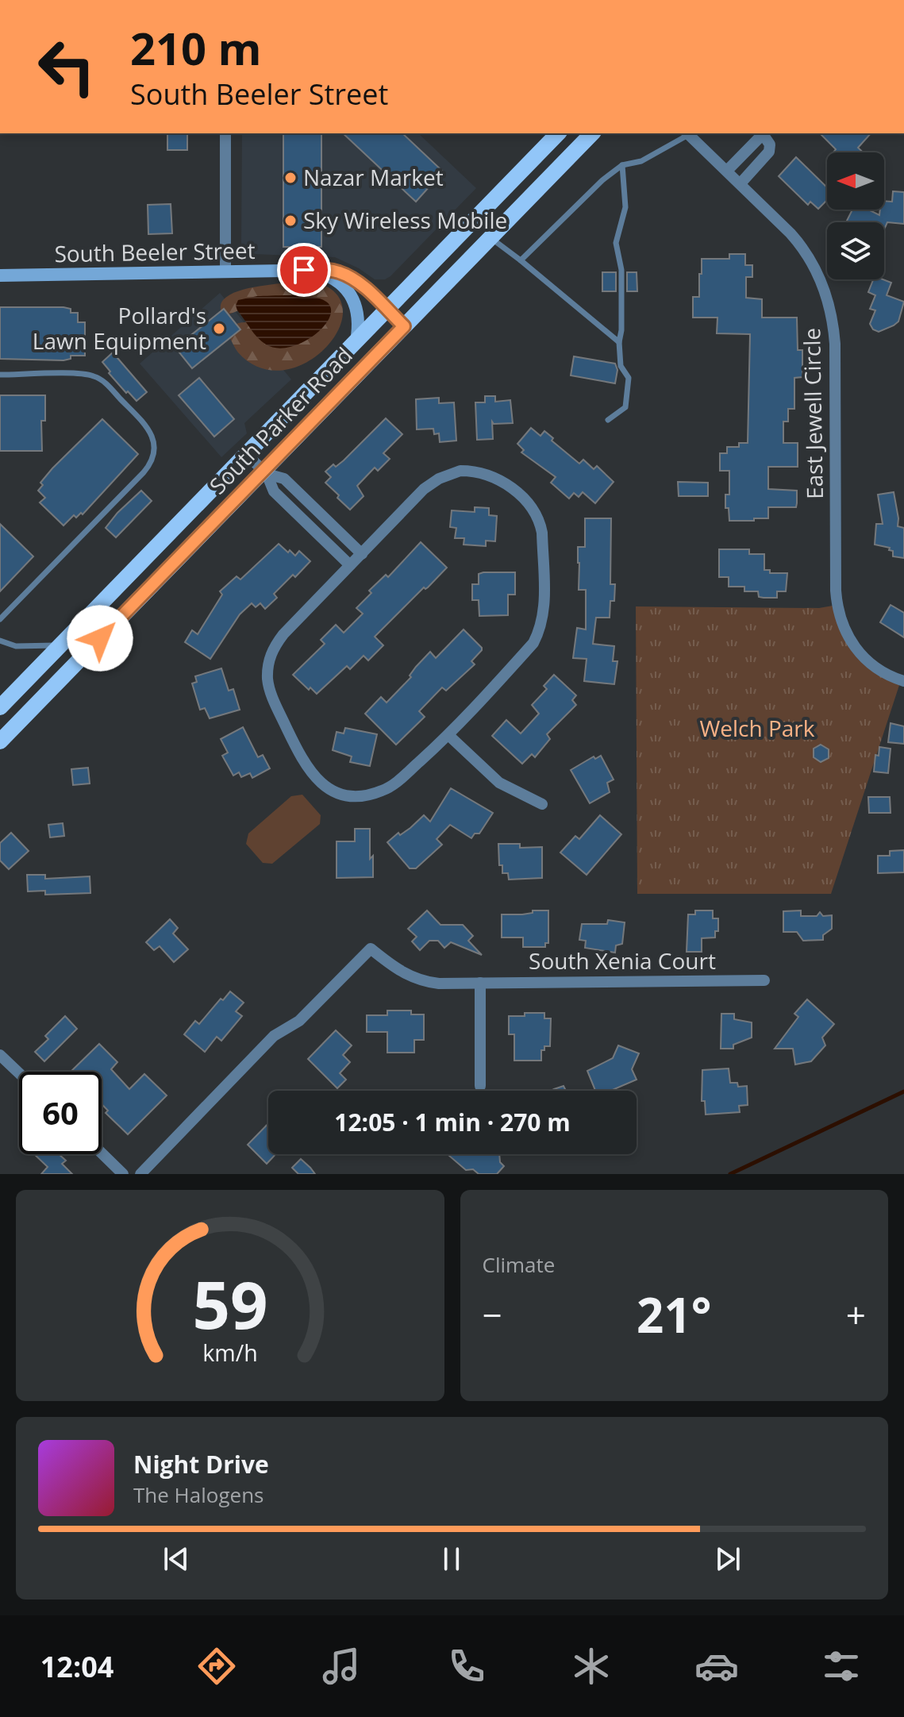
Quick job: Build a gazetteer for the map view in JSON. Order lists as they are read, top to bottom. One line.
{"streets":{"main road":["South Parker Road"],"street":["South Beeler Street","East Jewell Circle","South Xenia Court"]},"crossings":[["South Beeler Street","South Parker Road"]],"parks":["Welch Park"],"places":["Nazar Market","Sky Wireless Mobile","Pollard's Lawn Equipment"],"north":"left","page":{"turn":["210 m","South Beeler Street"],"limit":"60","trip":"12:05 · 1 min · 270 m","tile":"Climate","heat":["−","21°","+"],"song":["Night Drive","The Halogens"],"tabs":"12:04","gauge":["59","km/h"]}}
